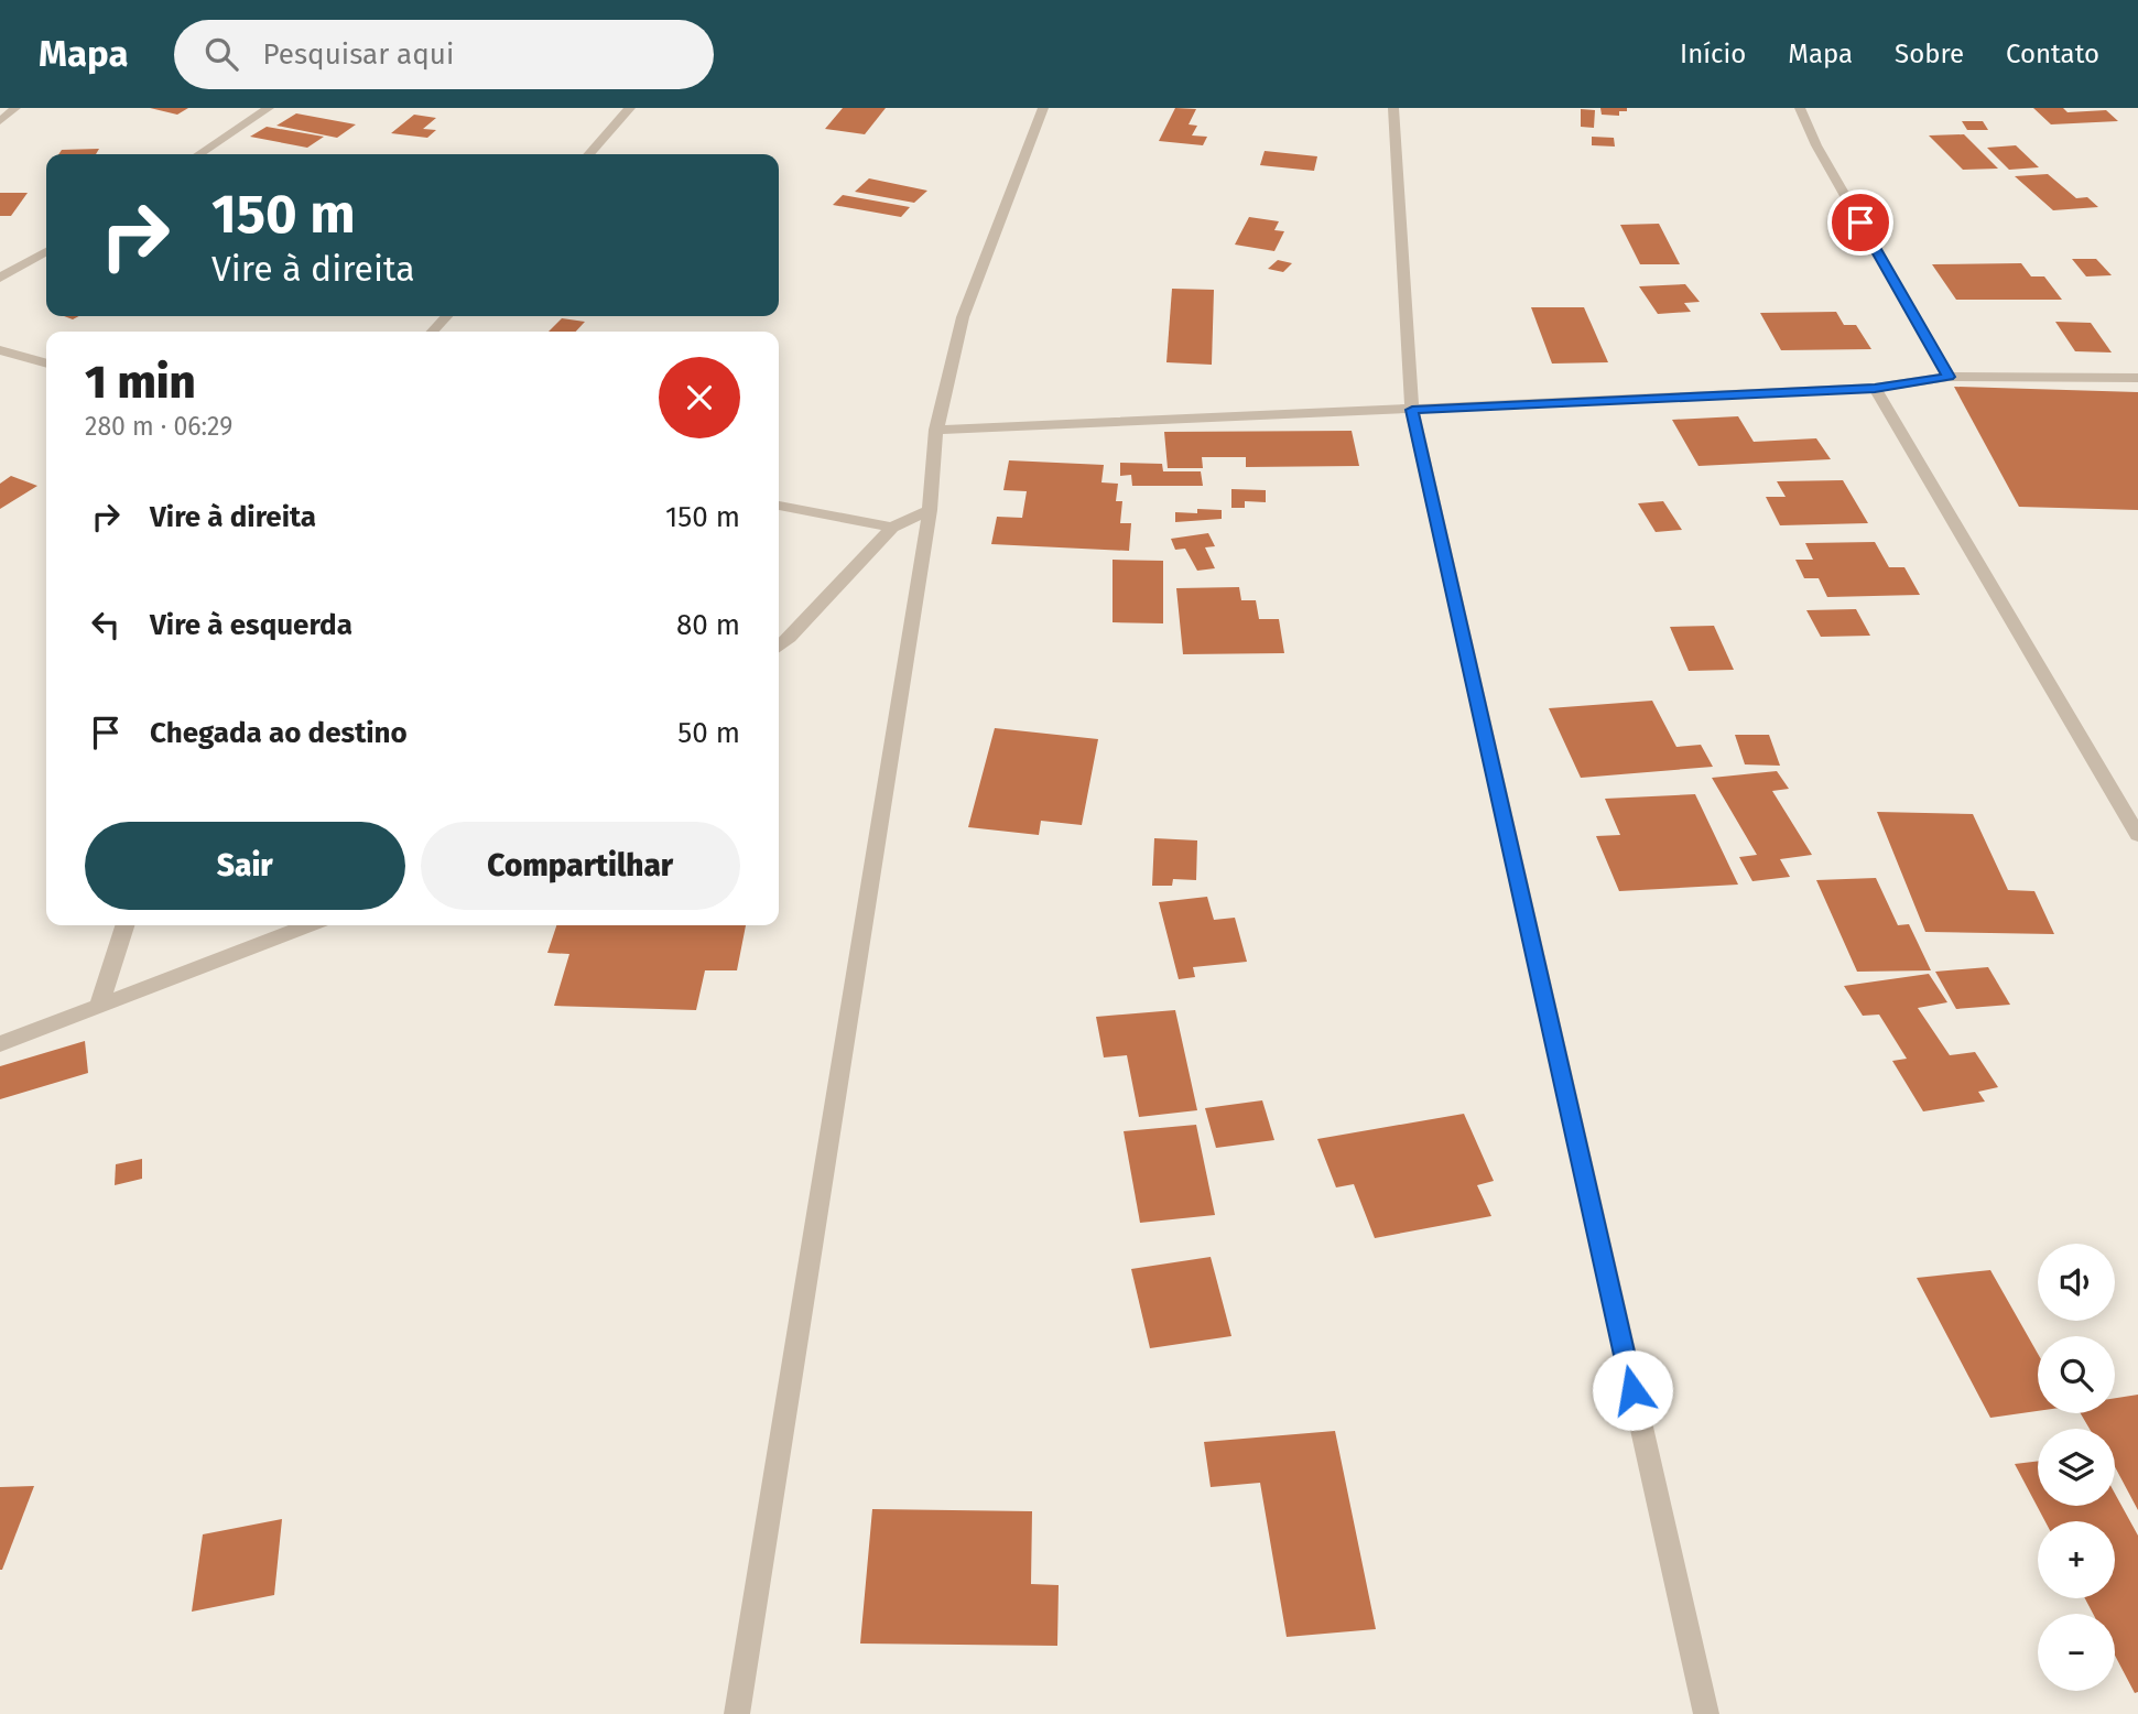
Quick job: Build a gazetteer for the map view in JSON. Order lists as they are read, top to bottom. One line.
{"page":{"header":"Mapa","search":"Pesquisar aqui","nav":["Início","Mapa","Sobre","Contato"],"turn":["150 m","Vire à direita"],"heading":["1 min","280 m · 06:29"],"list":[{"name":"Vire à direita","value":"150 m"},{"name":"Vire à esquerda","value":"80 m"},{"name":"Chegada ao destino","value":"50 m"}],"buttons":["Sair","Compartilhar"],"map_buttons":["+","−"]}}
